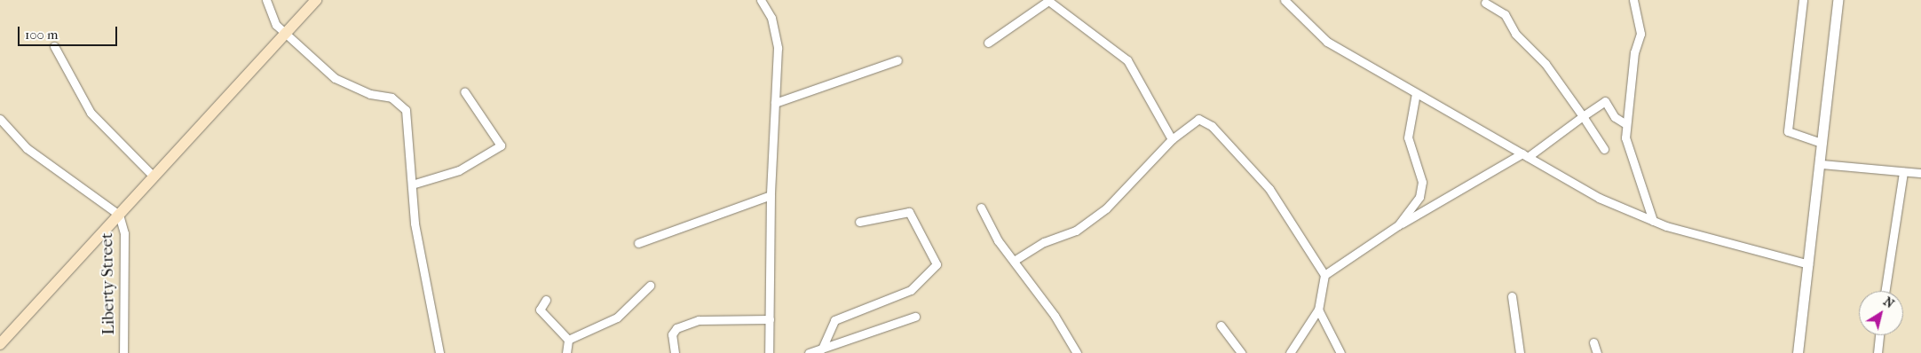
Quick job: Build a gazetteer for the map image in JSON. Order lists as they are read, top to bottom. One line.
{"streets":{"street":["Liberty Street"]},"scale_bar":"100 m","north":"top right"}
